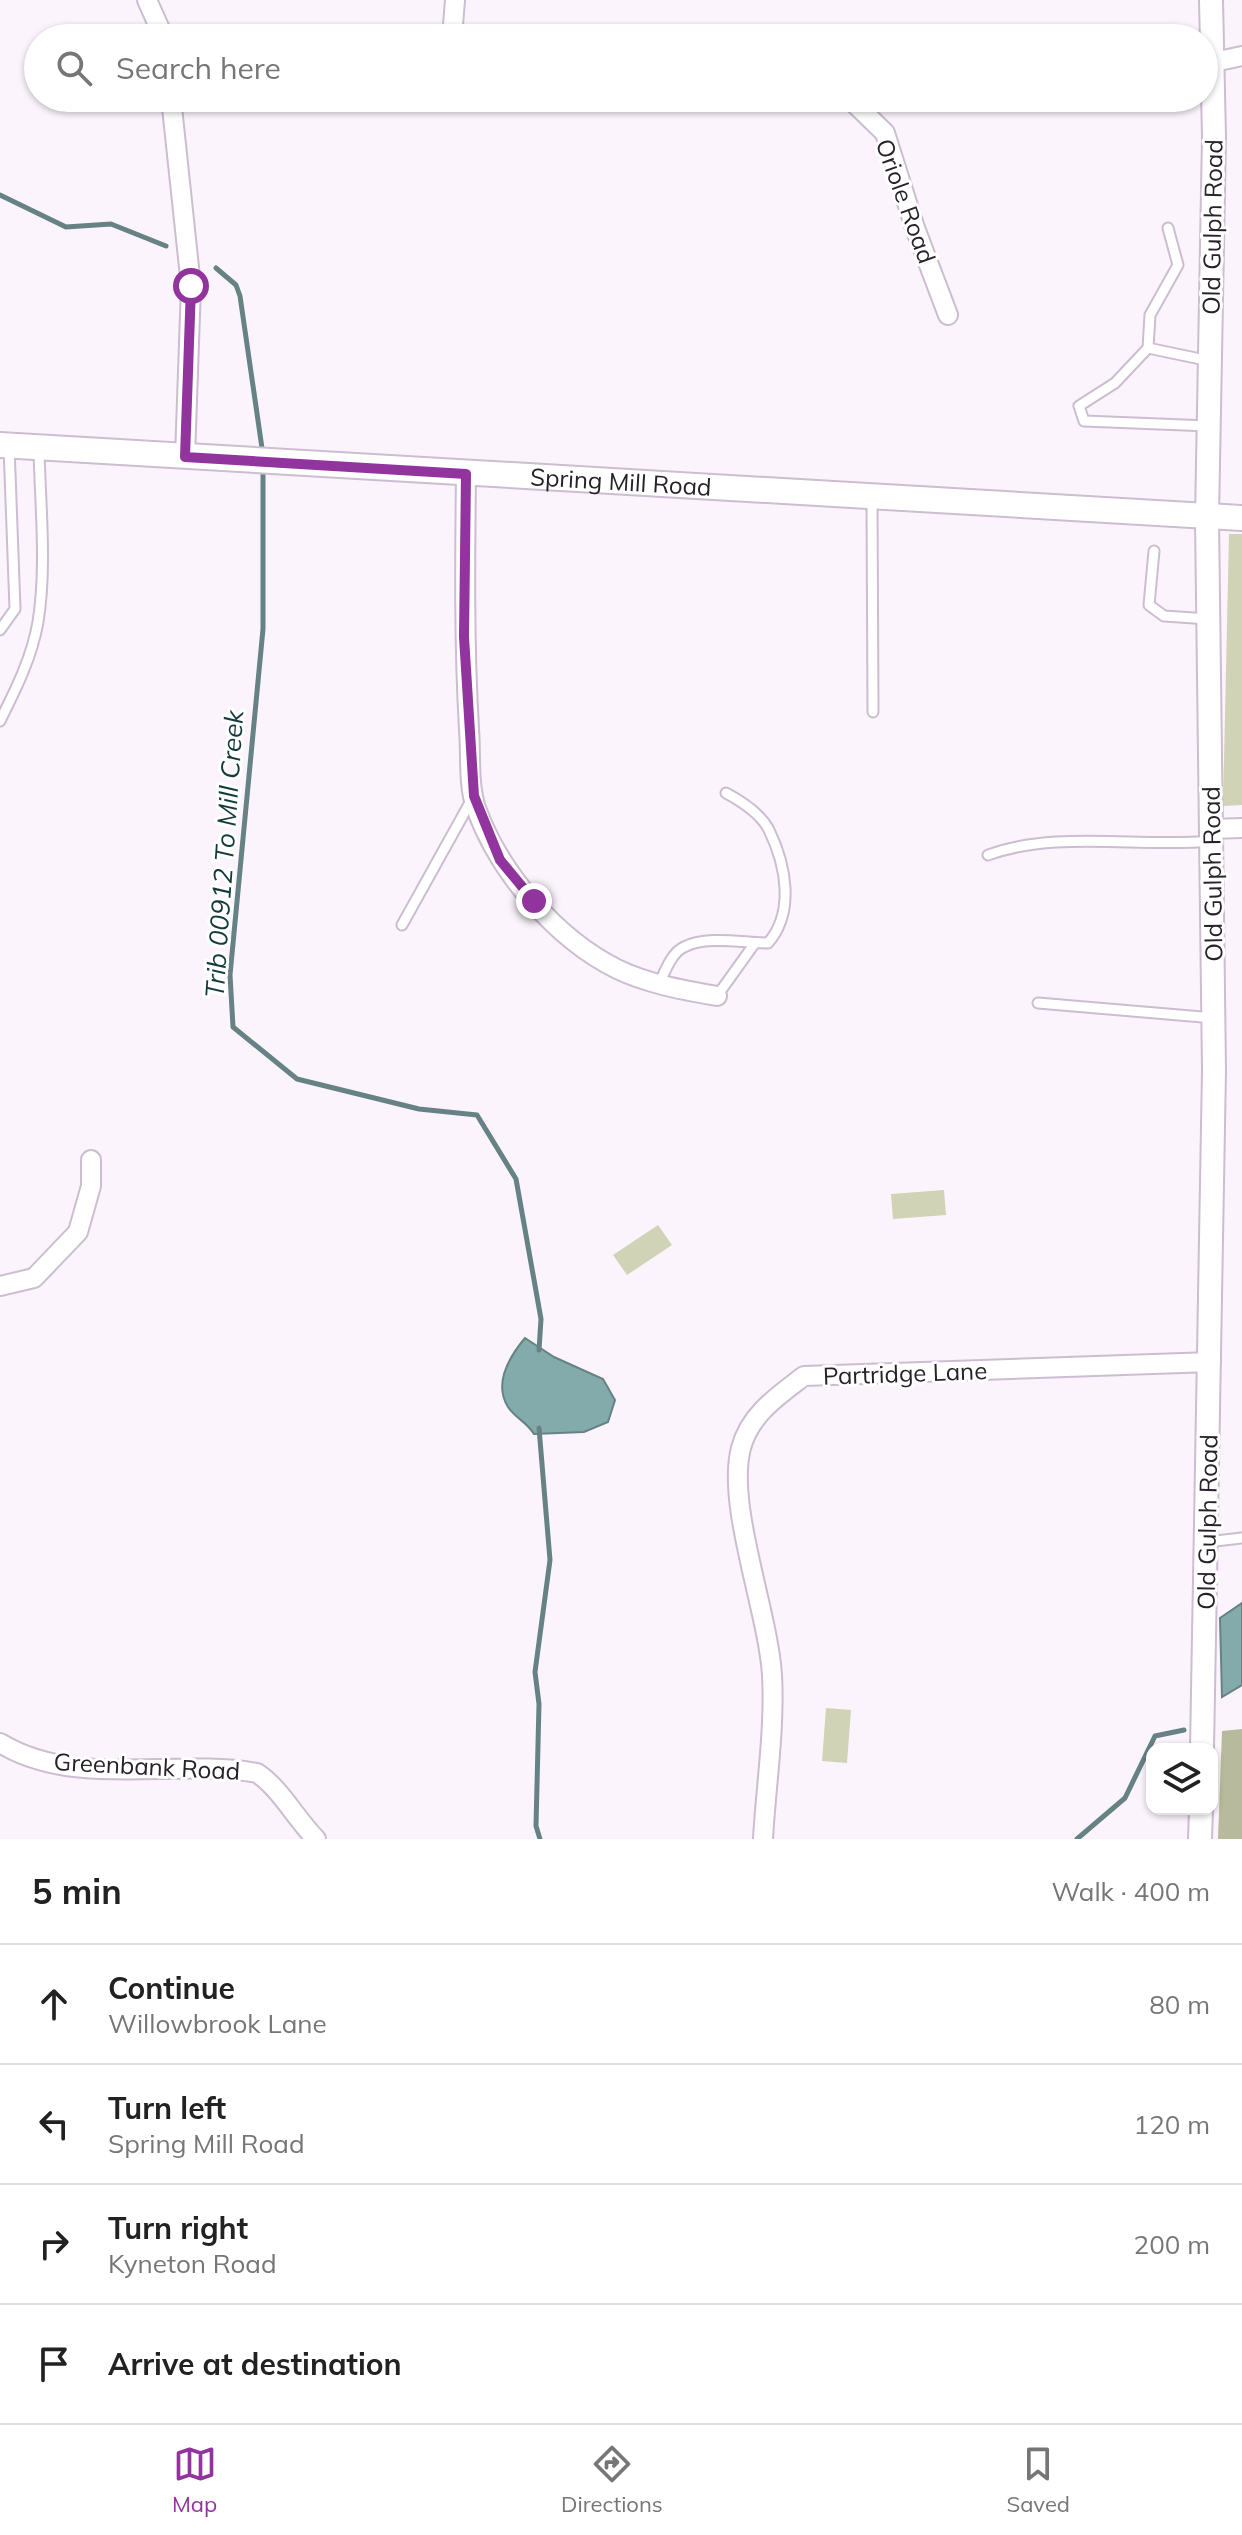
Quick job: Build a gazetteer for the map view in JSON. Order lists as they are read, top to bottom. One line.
{"streets":{"main road":["Spring Mill Road"],"street":["Oriole Road","Old Gulph Road","Partridge Lane","Greenbank Road"]},"crossings":[["Old Gulph Road","Spring Mill Road"],["Old Gulph Road","Partridge Lane"]],"water":["Trib 00912 To Mill Creek"],"page":{"search":"Search here","heading":["5 min","Walk · 400 m"],"list":[["Continue","Willowbrook Lane","80 m"],["Turn left","Spring Mill Road","120 m"],["Turn right","Kyneton Road","200 m"],"Arrive at destination"],"nav":["Map","Directions","Saved"]}}
